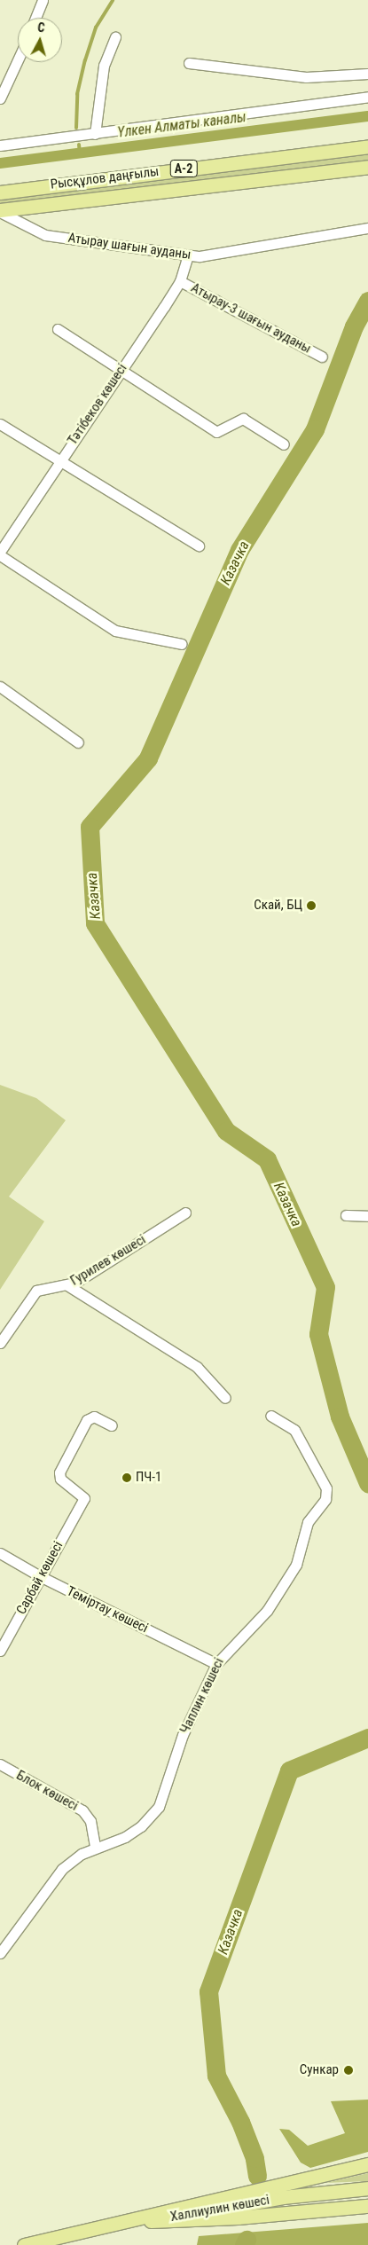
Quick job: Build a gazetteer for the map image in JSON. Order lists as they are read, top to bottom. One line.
{"streets":{"main road":["A-2","Рысқұлов даңғылы","Халлиулин көшесі"],"street":["Атырау шағын ауданы","Атырау-3 шағын ауданы","Тәтібеков көшесі","Гурилев көшесі","Сарбай көшесі","Теміртау көшесі","Чаплин көшесі","Блок көшесі"]},"crossings":[["Рысқұлов даңғылы","Атырау шағын ауданы"],["Атырау шағын ауданы","Тәтібеков көшесі"],["Атырау-3 шағын ауданы","Тәтібеков көшесі"],["Сарбай көшесі","Теміртау көшесі"],["Теміртау көшесі","Чаплин көшесі"],["Чаплин көшесі","Блок көшесі"]],"water":["Үлкен Алматы каналы","Казачка"],"places":["Скай, БЦ","ПЧ-1","Сункар"],"north":"top"}
